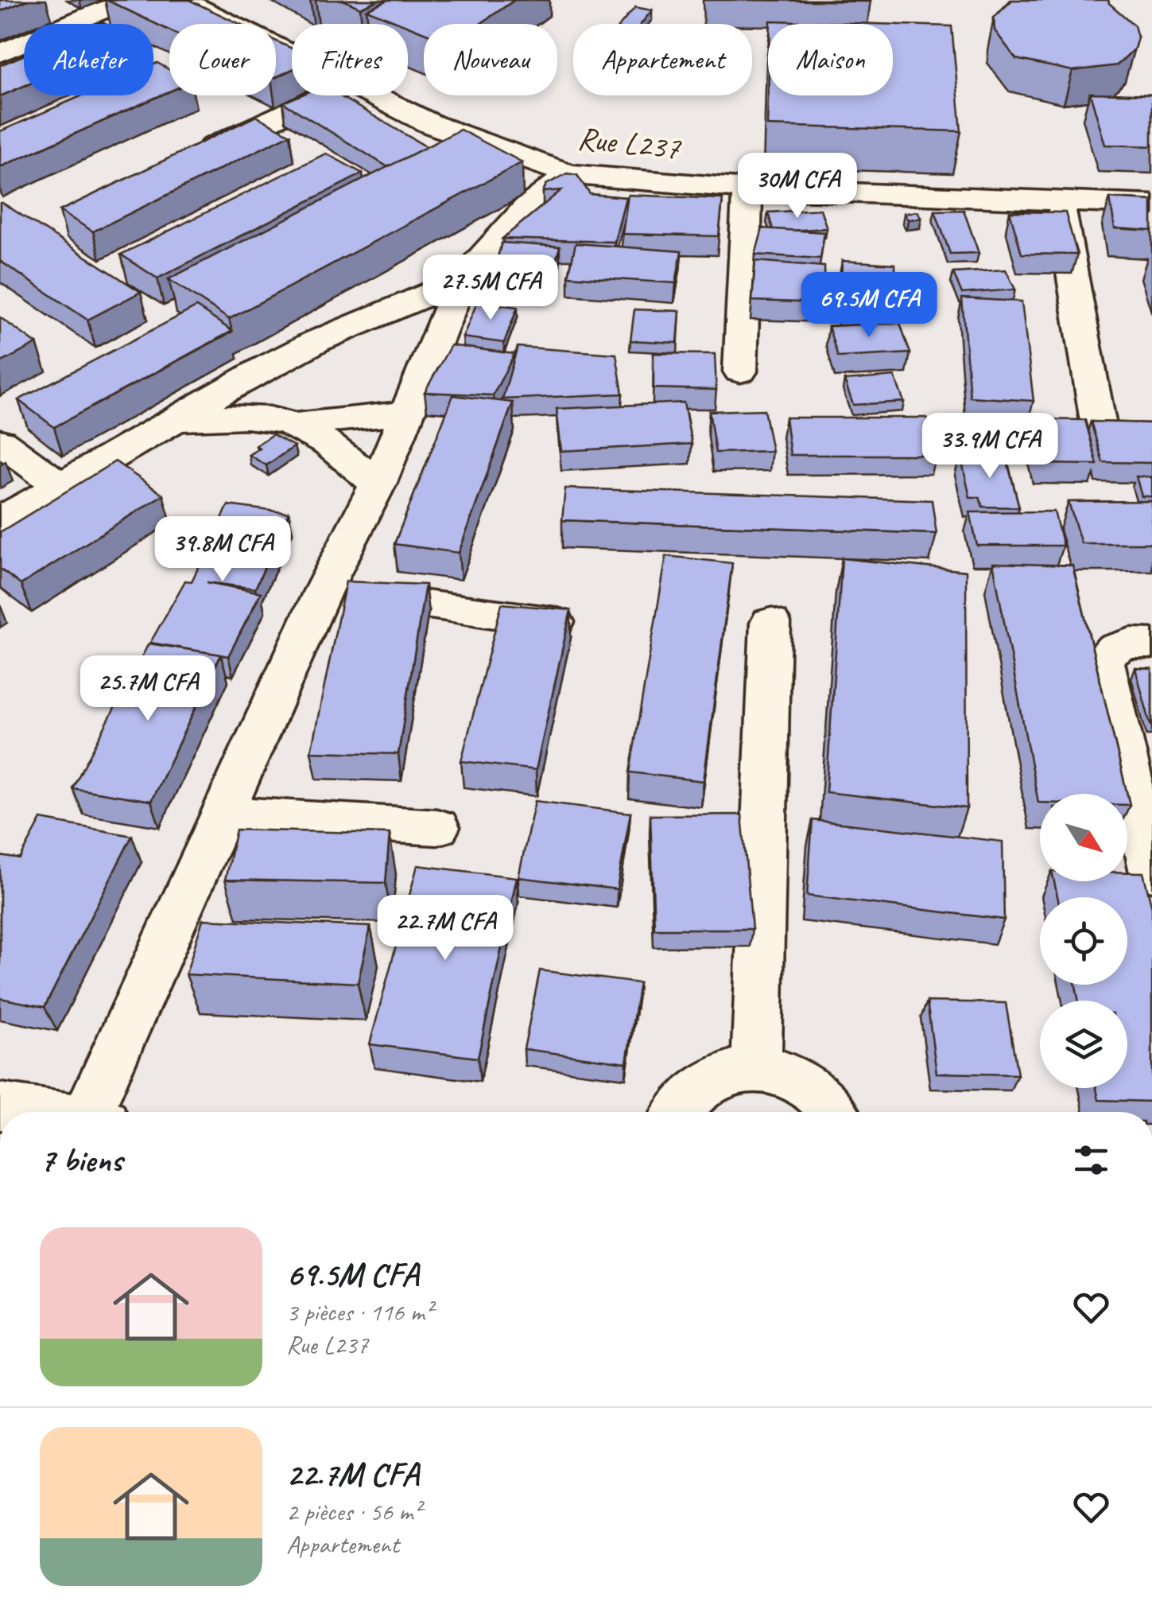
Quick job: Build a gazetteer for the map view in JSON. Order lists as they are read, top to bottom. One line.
{"streets":{"street":["Rue L237"]},"north":"bottom right","page":{"chip":["Acheter","Louer","Filtres","Nouveau","Appartement","Maison"],"price":["30M CFA","27.5M CFA","69.5M CFA","33.9M CFA","39.8M CFA","25.7M CFA","22.7M CFA"],"heading":"7 biens","list":[{"name":"69.5M CFA","note":"3 pièces · 116 m² · Rue L237"},{"name":"22.7M CFA","note":"2 pièces · 56 m² · Appartement"}]}}
